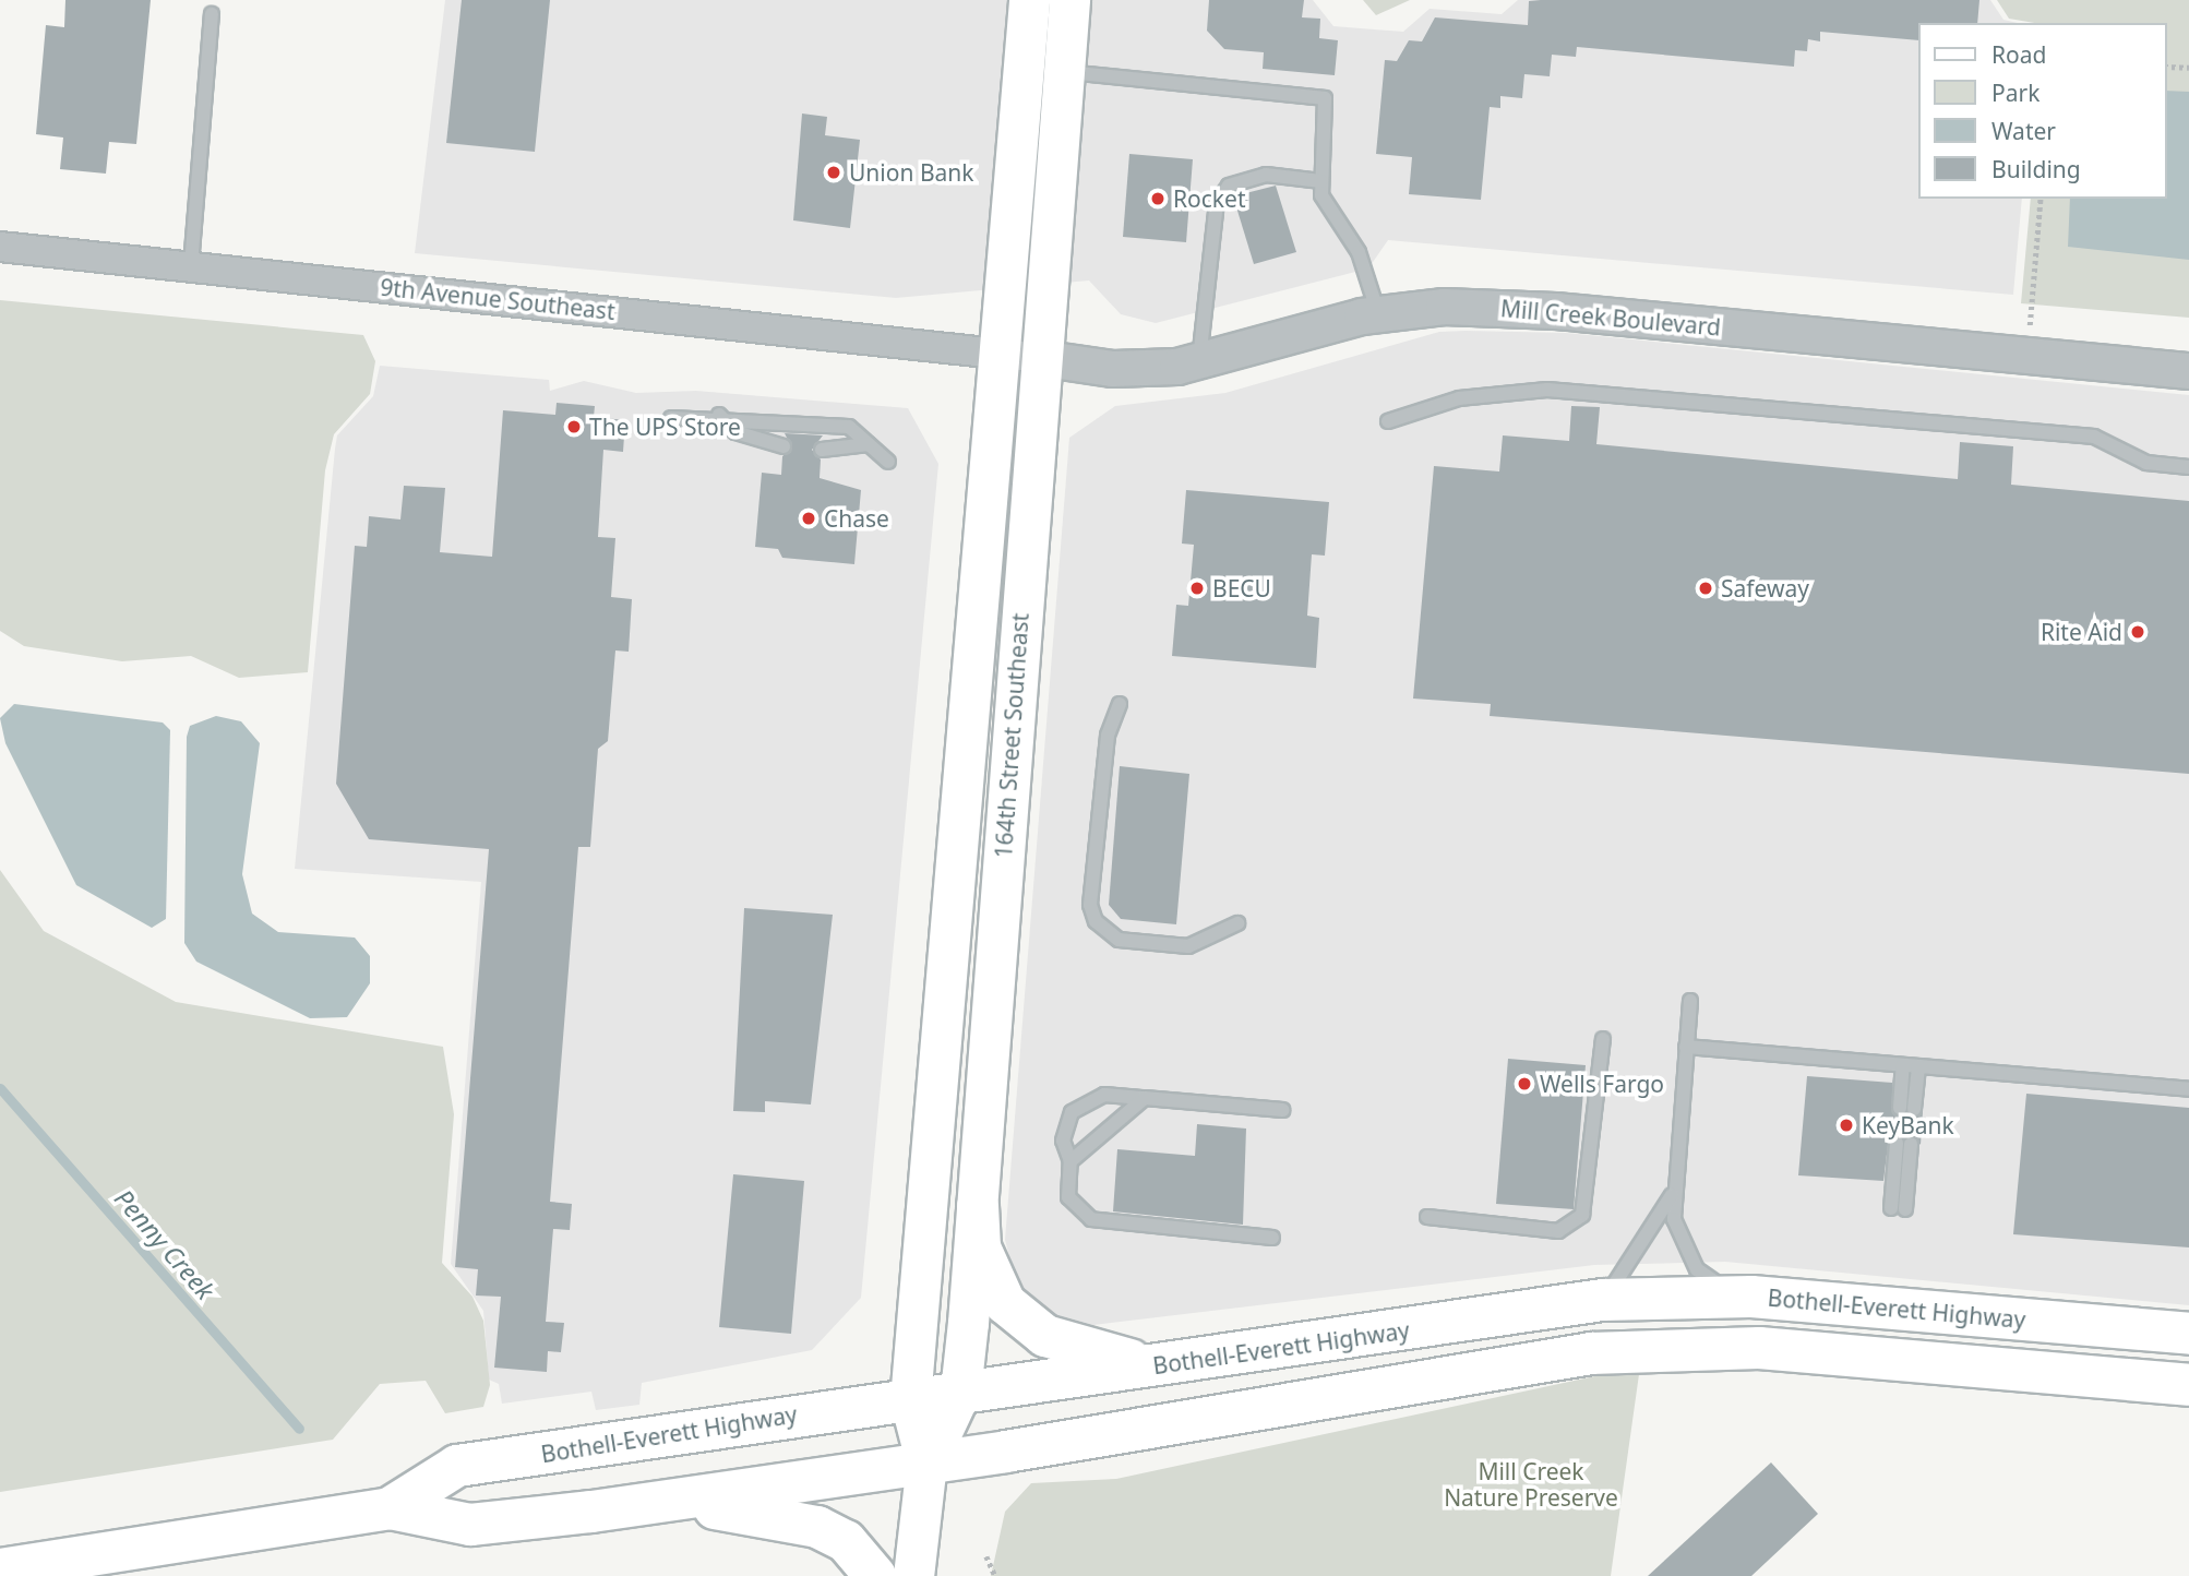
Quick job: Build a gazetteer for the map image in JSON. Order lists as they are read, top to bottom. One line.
{"streets":{"main road":["164th Street Southeast","Bothell-Everett Highway"],"street":["9th Avenue Southeast","Mill Creek Boulevard"]},"crossings":[["9th Avenue Southeast","Mill Creek Boulevard"],["9th Avenue Southeast","164th Street Southeast"],["Mill Creek Boulevard","164th Street Southeast"],["164th Street Southeast","Bothell-Everett Highway"]],"water":["Penny Creek"],"parks":["Mill Creek Nature Preserve"],"places":["Union Bank","Rocket","The UPS Store","Chase","BECU","Safeway","Rite Aid","Wells Fargo","KeyBank"],"legend":["Road","Park","Water","Building"]}
